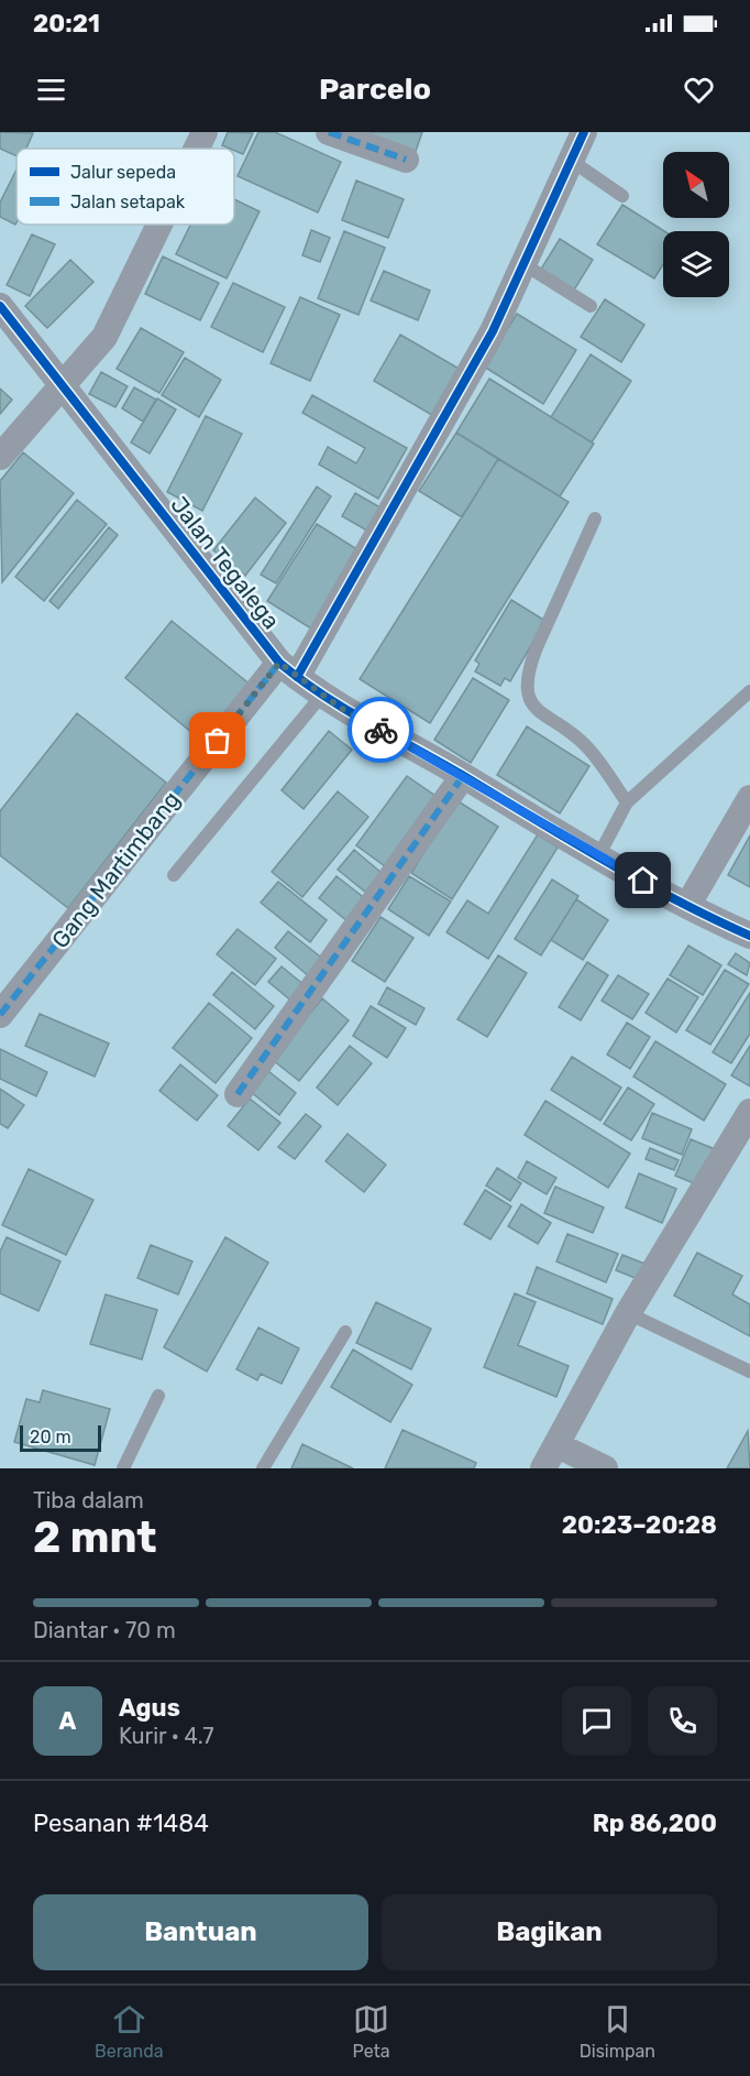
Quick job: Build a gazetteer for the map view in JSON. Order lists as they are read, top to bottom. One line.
{"streets":{"street":["Jalan Tegalega","Gang Martimbang"]},"crossings":[["Jalan Tegalega","Gang Martimbang"]],"legend":["Jalur sepeda","Jalan setapak"],"scale_bar":"20 m","north":"top left","page":{"status":"20:21","header":"Parcelo","scale":"20 m","heading":["2 mnt","Tiba dalam","20:23–20:28"],"panel":["Agus","Kurir · 4.7","Pesanan #1484","Rp 86,200"],"bar":"Diantar · 70 m","round":"A","buttons":["Bantuan","Bagikan"],"tabs":["Beranda","Peta","Disimpan"]}}
